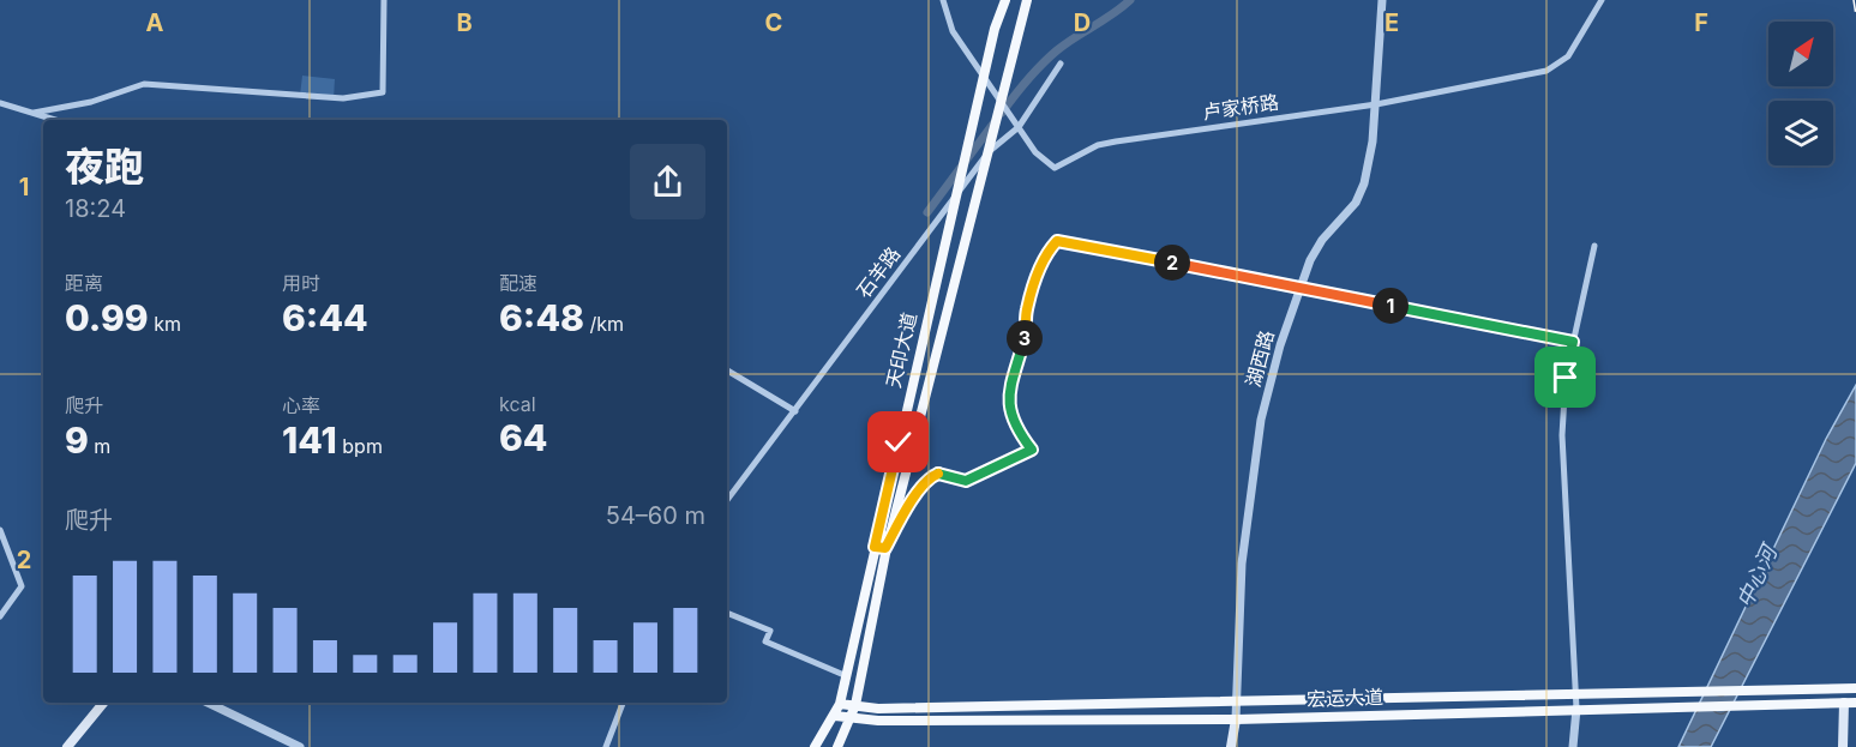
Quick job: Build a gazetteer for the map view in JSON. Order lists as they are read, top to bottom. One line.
{"streets":{"main road":["天印大道","湖西路","宏运大道"],"street":["卢家桥路","石羊路"]},"crossings":[["卢家桥路","石羊路"],["卢家桥路","湖西路"],["天印大道","宏运大道"],["湖西路","宏运大道"]],"water":["中心河"],"north":"top right","page":{"heading":["夜跑","18:24"],"stats":[["距离","0.99 km"],["用时","6:44"],["配速","6:48 /km"],["爬升","9 m"],["心率","141 bpm"],["kcal","64"]],"pins":["2","1","3"],"chart":["爬升","54–60 m"]},"grid":{"columns":["A","B","C","D","E","F"],"rows":["1","2"]}}
